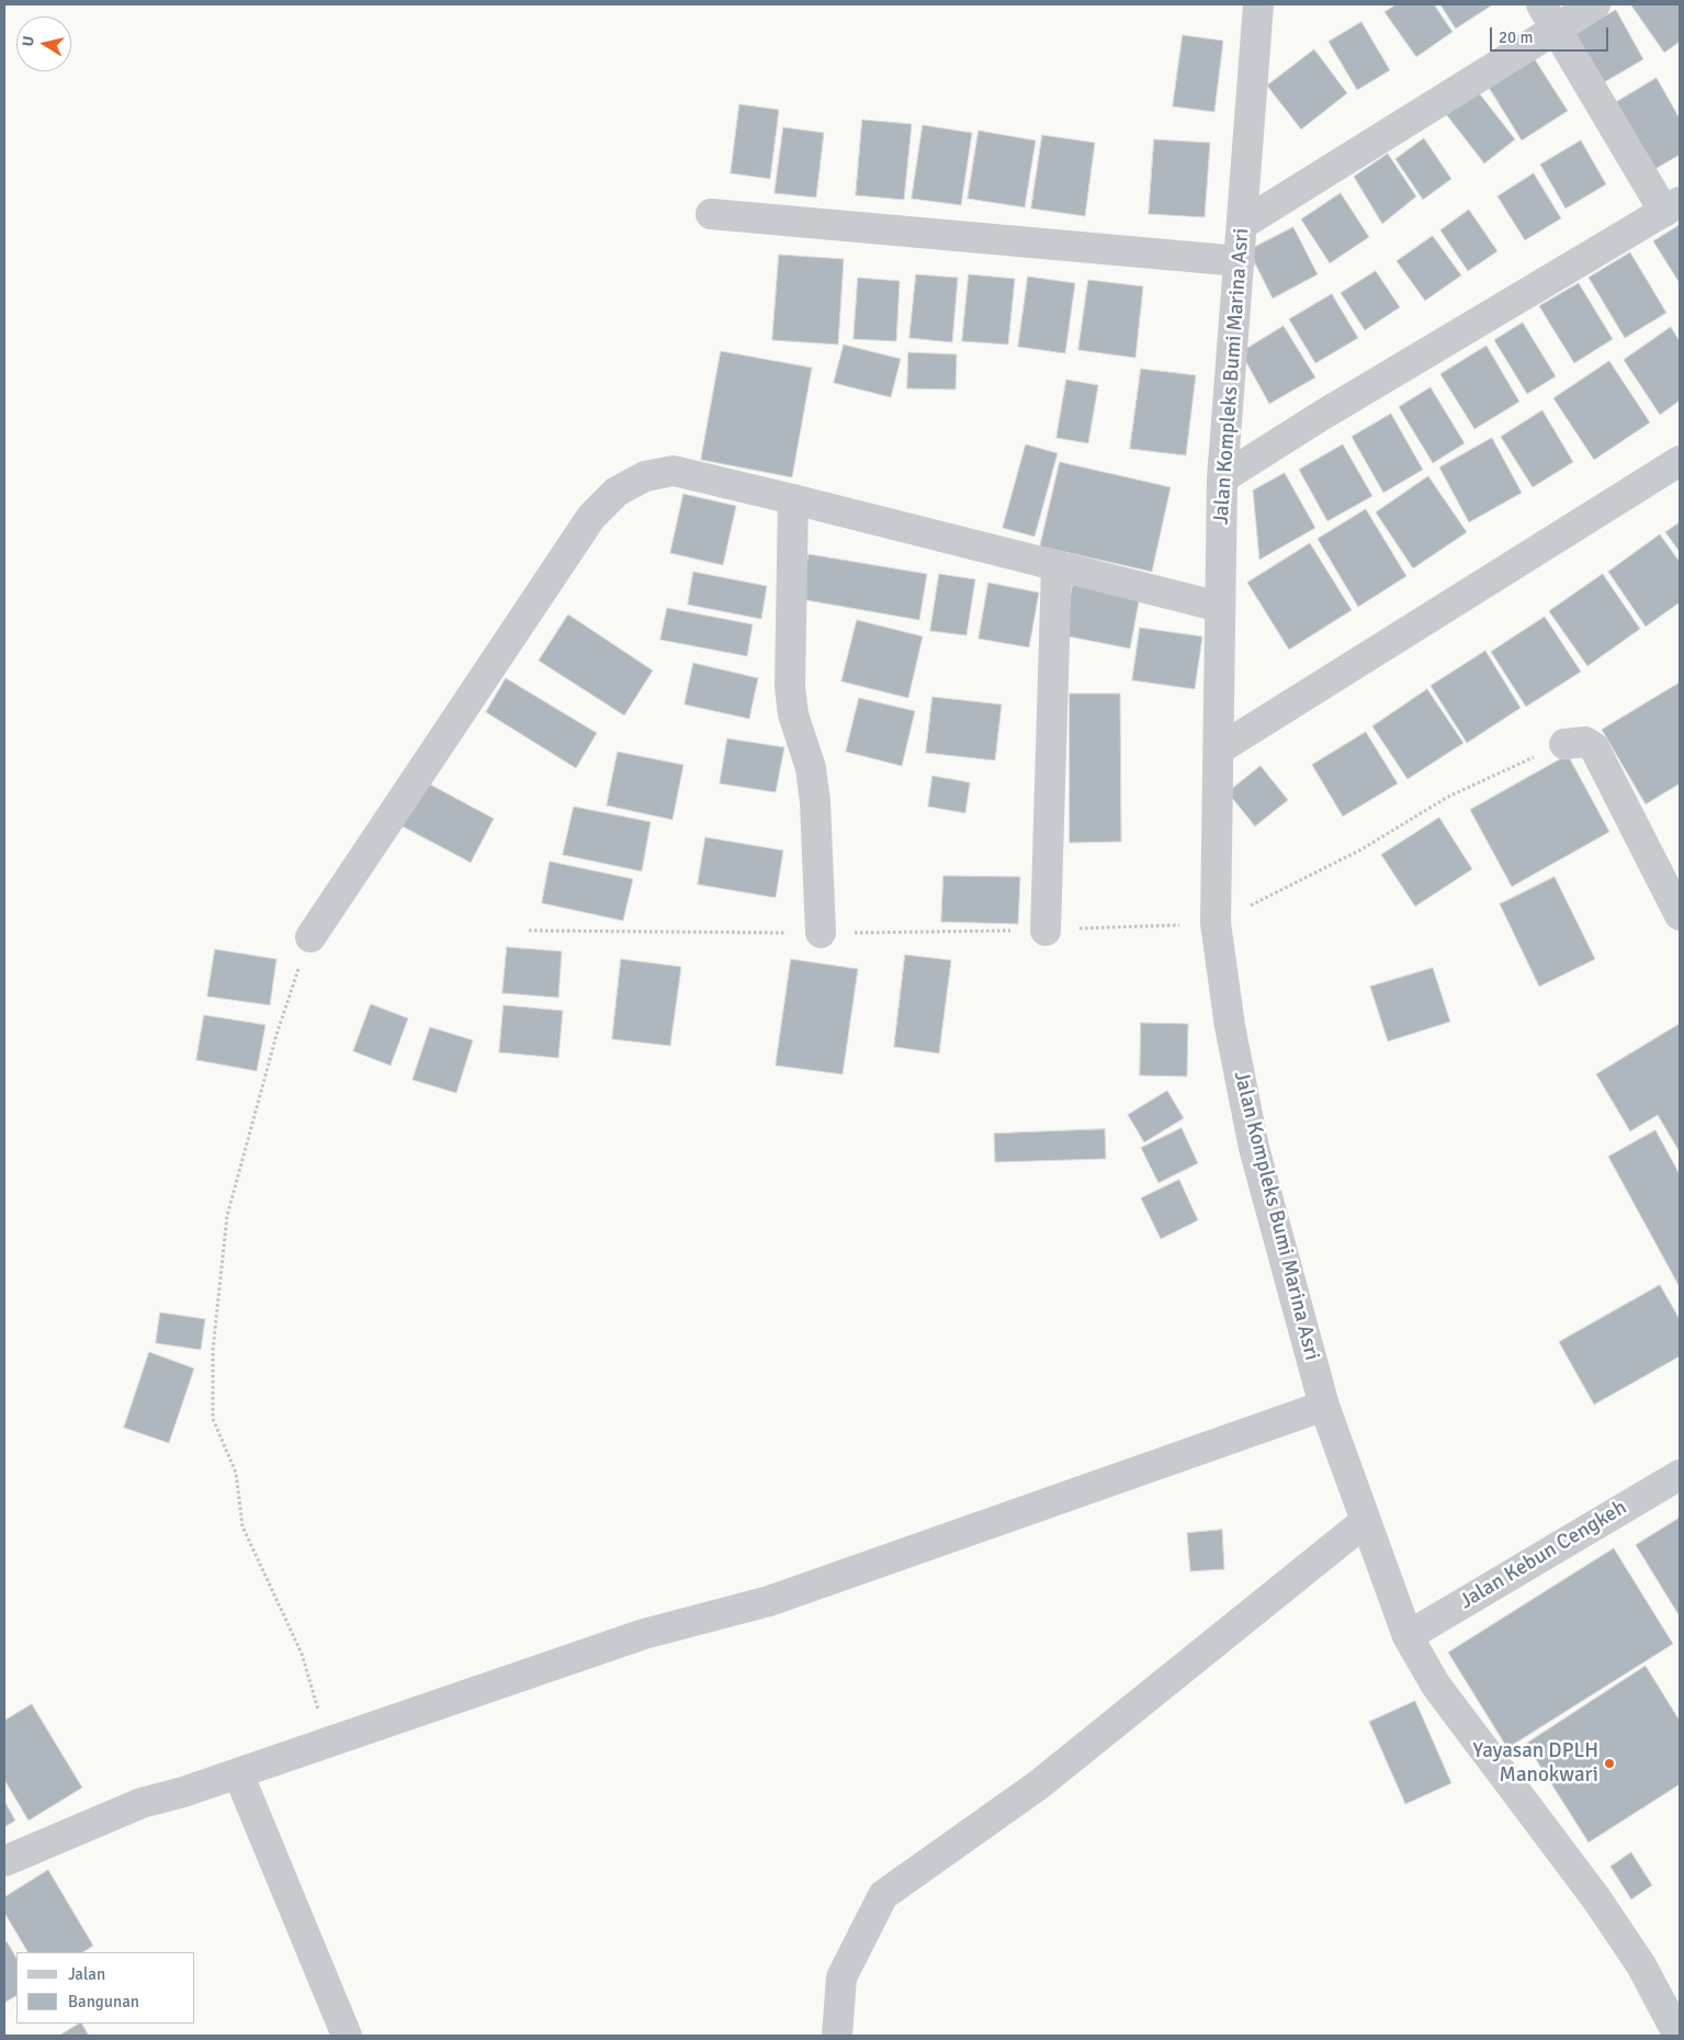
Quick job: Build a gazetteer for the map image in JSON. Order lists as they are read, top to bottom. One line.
{"streets":{"street":["Jalan Kompleks Bumi Marina Asri","Jalan Kebun Cengkeh"]},"crossings":[["Jalan Kompleks Bumi Marina Asri","Jalan Kebun Cengkeh"]],"places":["Yayasan DPLH Manokwari"],"legend":["Jalan","Bangunan"],"scale_bar":"20 m","north":"left"}
